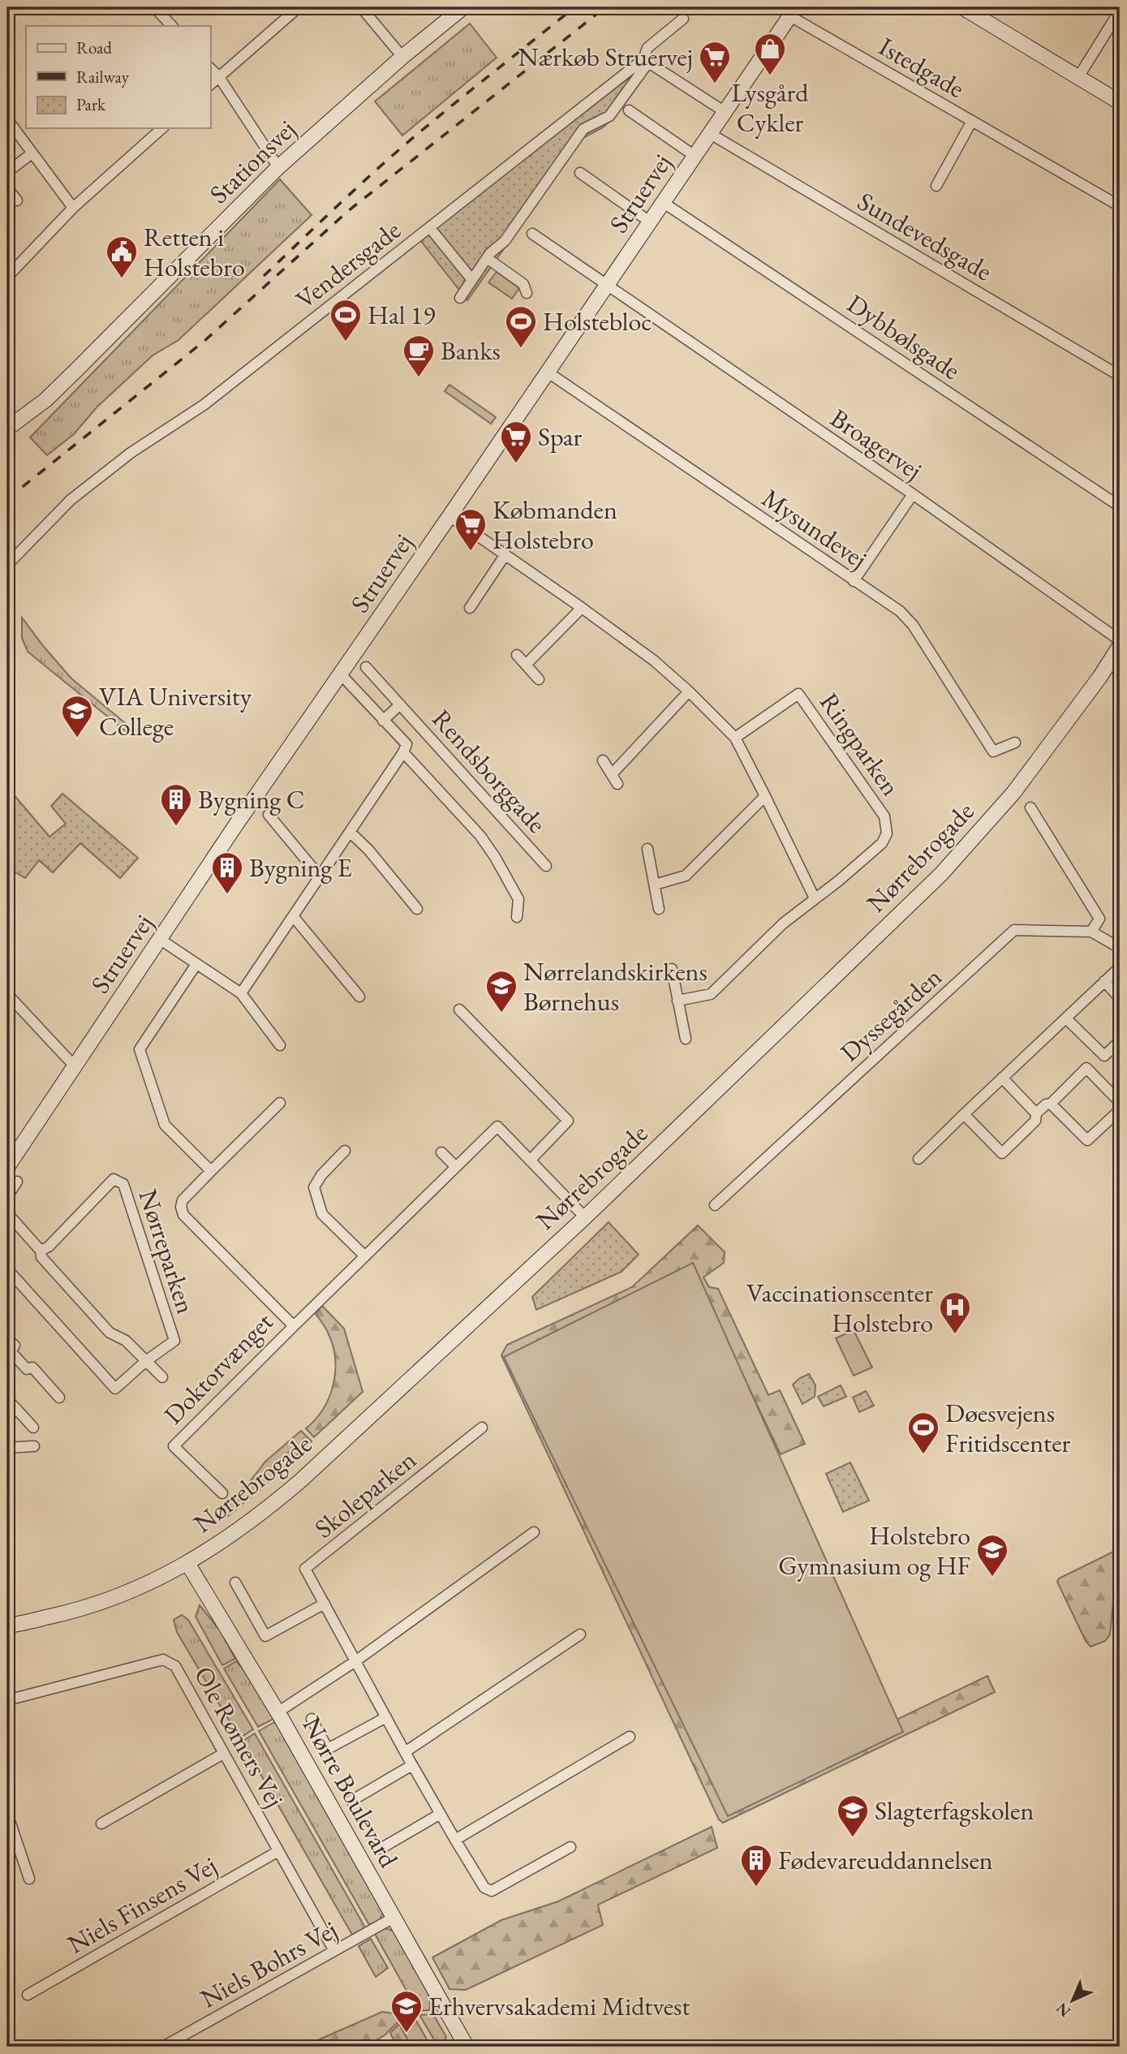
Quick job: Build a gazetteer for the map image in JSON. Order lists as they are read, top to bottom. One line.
{"streets":{"street":["Istedgade","Stationsvej","Struervej","Sundevedsgade","Vendersgade","Dybbølsgade","Broagervej","Mysundevej","Ringparken","Rendsborggade","Nørrebrogade","Dyssegården","Nørreparken","Doktorvænget","Skoleparken","Ole Rømers Vej","Nørre Boulevard","Niels Finsens Vej","Niels Bohrs Vej"]},"crossings":[["Istedgade","Struervej"],["Struervej","Sundevedsgade"],["Struervej","Dybbølsgade"],["Struervej","Broagervej"],["Struervej","Mysundevej"],["Struervej","Rendsborggade"],["Nørrebrogade","Nørre Boulevard"],["Ole Rømers Vej","Niels Finsens Vej"],["Ole Rømers Vej","Niels Bohrs Vej"],["Nørre Boulevard","Niels Bohrs Vej"]],"places":{"shop":["Lysgård Cykler"],"supermarket":["Nærkøb Struervej","Spar","Købmanden Holstebro"],"public building":["Retten i Holstebro"],"sports":["Hal 19","Holstebloc","Døesvejens Fritidscenter"],"cafe":["Banks"],"school or university":["VIA University College","Nørrelandskirkens Børnehus","Holstebro Gymnasium og HF","Slagterfagskolen","Erhvervsakademi Midtvest"],"building":["Bygning C","Bygning E","Fødevareuddannelsen"],"hospital":["Vaccinationscenter Holstebro"]},"legend":["Road","Railway","Park"],"north":"bottom left"}
